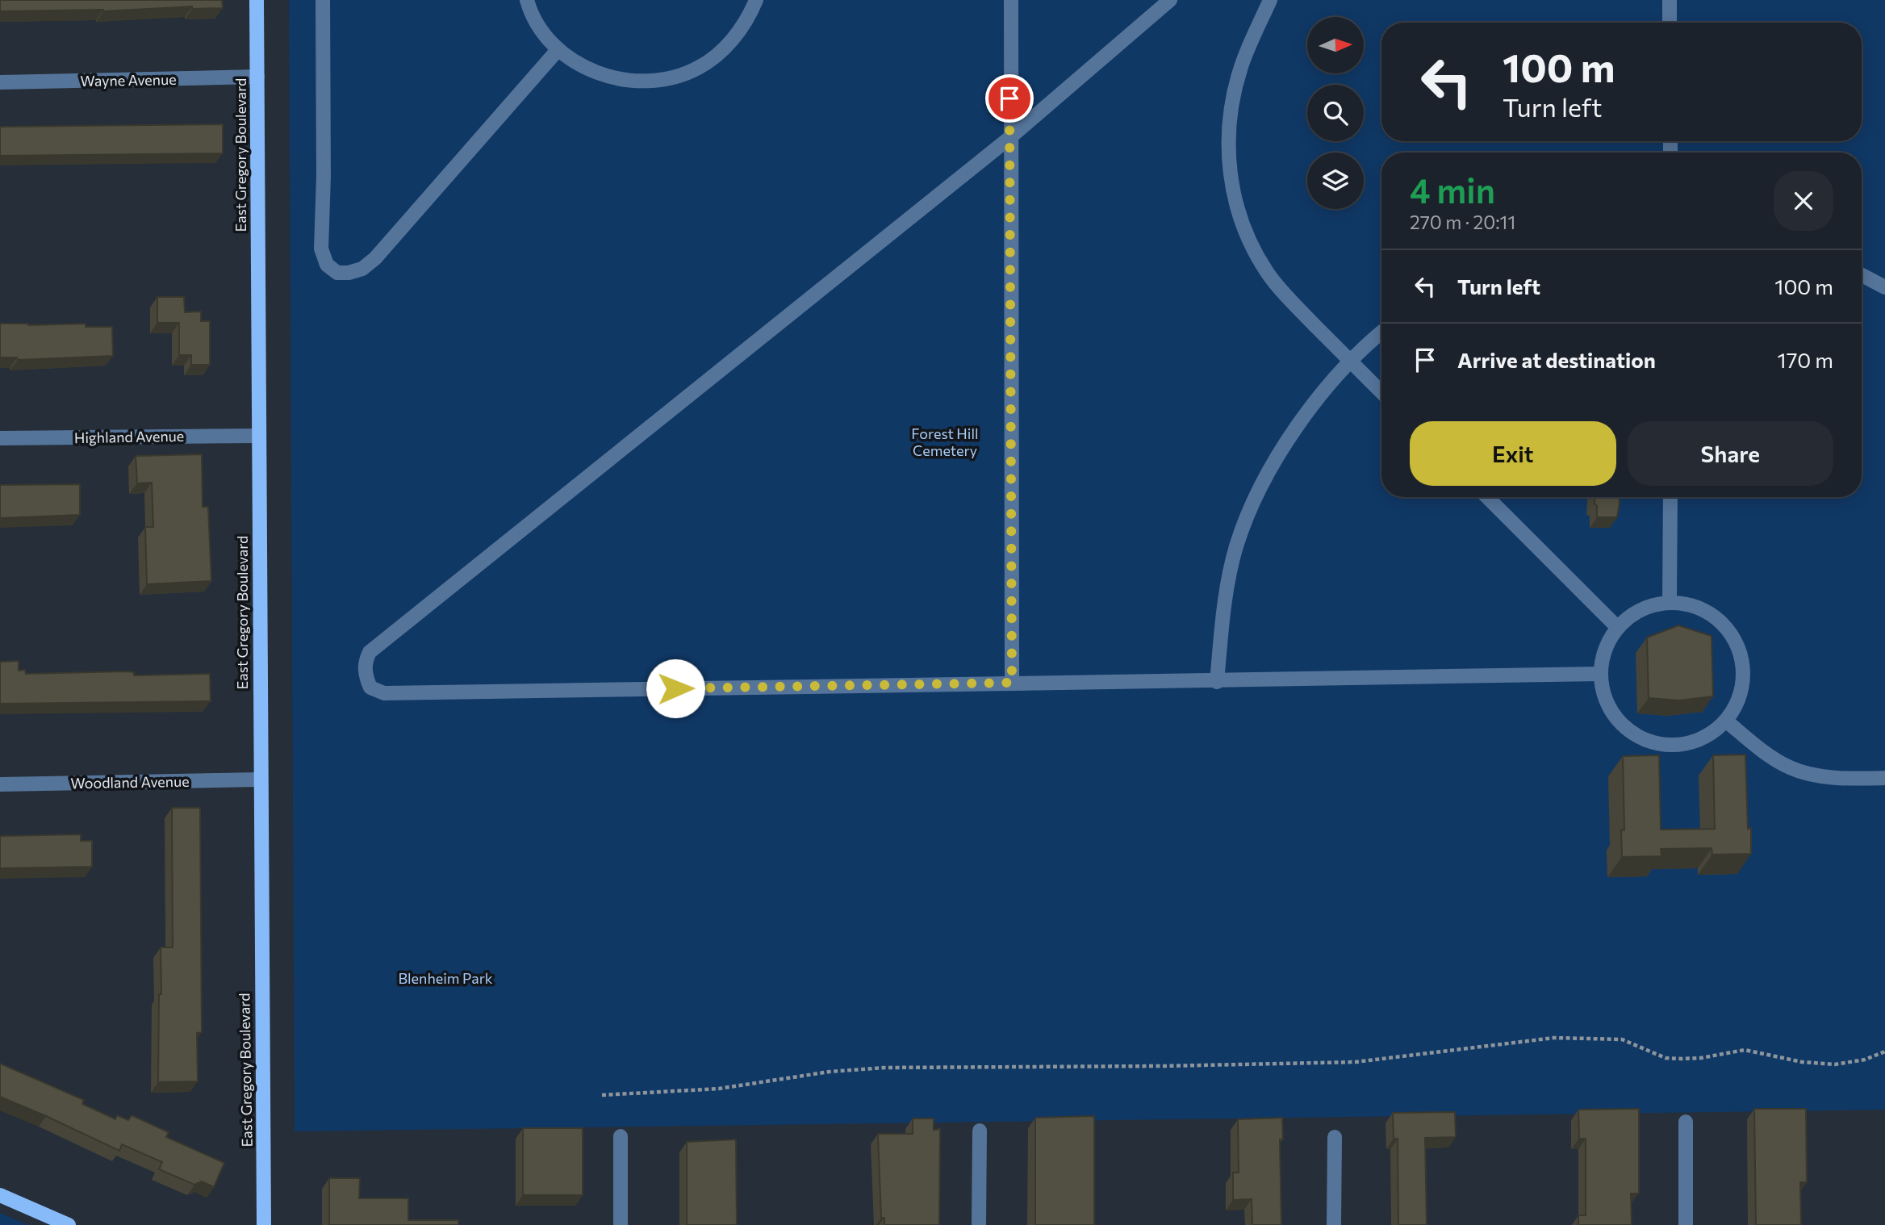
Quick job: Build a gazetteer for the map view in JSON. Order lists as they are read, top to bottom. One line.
{"streets":{"main road":["East Gregory Boulevard"],"street":["Wayne Avenue","Highland Avenue","Woodland Avenue"]},"crossings":[["Wayne Avenue","East Gregory Boulevard"],["East Gregory Boulevard","Highland Avenue"],["East Gregory Boulevard","Woodland Avenue"]],"parks":["Forest Hill Cemetery","Blenheim Park"],"north":"right","page":{"turn":["100 m","Turn left"],"heading":["4 min","270 m · 20:11"],"list":[{"name":"Turn left","value":"100 m"},{"name":"Arrive at destination","value":"170 m"}],"buttons":["Exit","Share"]}}
